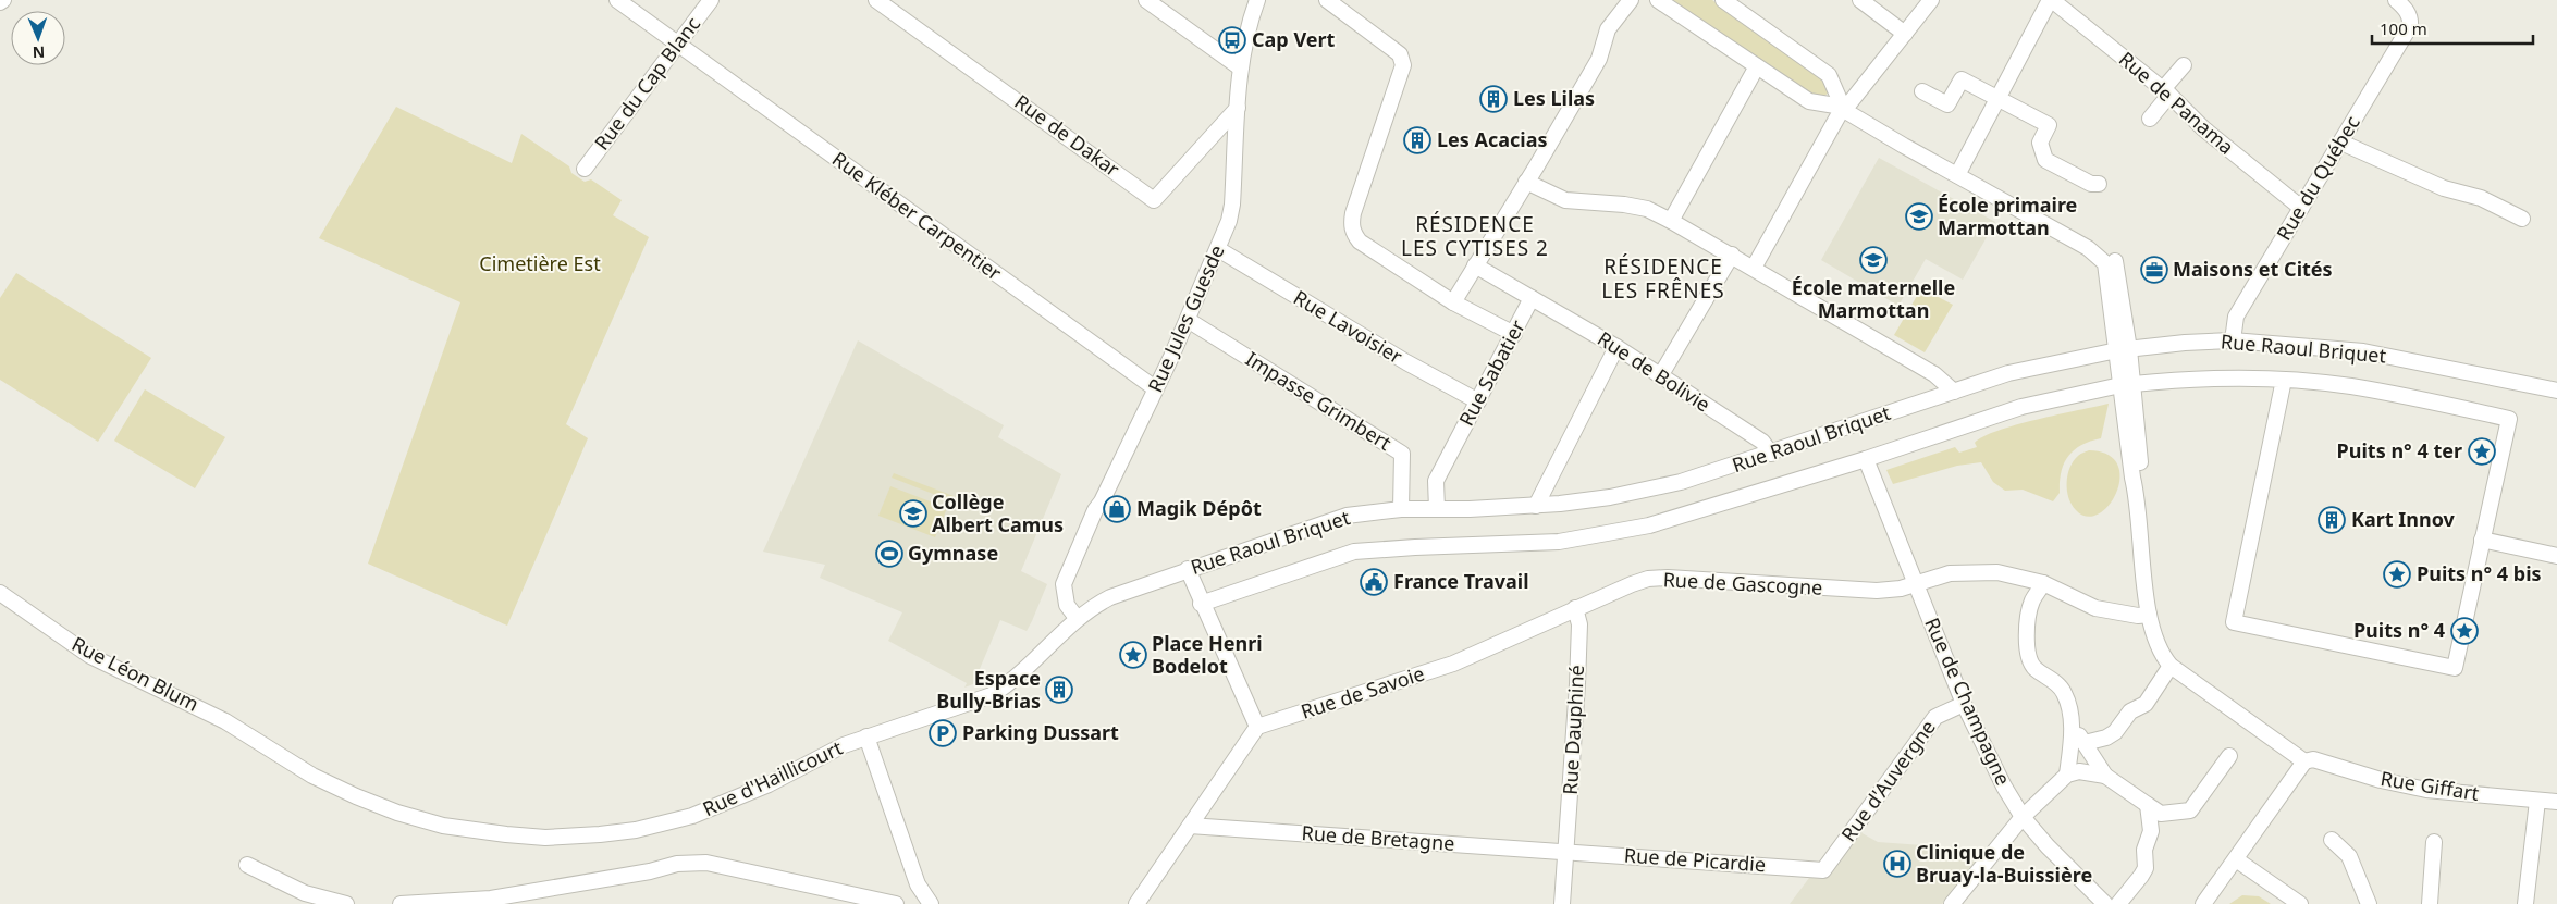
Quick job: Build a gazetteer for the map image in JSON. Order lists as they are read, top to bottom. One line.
{"streets":{"street":["Rue du Cap Blanc","Rue de Panama","Rue de Dakar","Rue du Québec","Rue Kléber Carpentier","Rue Jules Guesde","Rue Lavoisier","Rue Raoul Briquet","Rue de Bolivie","Rue Sabatier","Impasse Grimbert","Rue de Gascogne","Rue Léon Blum","Rue de Savoie","Rue de Champagne","Rue Dauphiné","Rue d'Haillicourt","Rue d'Auvergne","Rue Giffart","Rue de Bretagne","Rue de Picardie"]},"crossings":[["Rue du Cap Blanc","Rue Kléber Carpentier"],["Rue de Panama","Rue du Québec"],["Rue de Dakar","Rue Jules Guesde"],["Rue du Québec","Rue Raoul Briquet"],["Rue Kléber Carpentier","Rue Jules Guesde"],["Rue Jules Guesde","Rue Lavoisier"],["Rue Jules Guesde","Rue Raoul Briquet"],["Rue Jules Guesde","Impasse Grimbert"],["Rue Lavoisier","Rue Sabatier"],["Rue Raoul Briquet","Rue de Bolivie"],["Rue Raoul Briquet","Rue Sabatier"],["Rue Raoul Briquet","Impasse Grimbert"],["Rue Raoul Briquet","Rue d'Haillicourt"],["Rue de Bolivie","Rue Sabatier"],["Rue de Gascogne","Rue de Savoie"],["Rue de Gascogne","Rue de Champagne"],["Rue de Gascogne","Rue Dauphiné"],["Rue Léon Blum","Rue d'Haillicourt"],["Rue de Savoie","Rue Dauphiné"],["Rue de Champagne","Rue d'Auvergne"],["Rue Dauphiné","Rue de Bretagne"],["Rue Dauphiné","Rue de Picardie"],["Rue d'Auvergne","Rue de Picardie"],["Rue de Bretagne","Rue de Picardie"]],"districts":["RÉSIDENCE LES CYTISES 2","RÉSIDENCE LES FRÊNES"],"parks":["Cimetière Est"],"places":{"bus stop":["Cap Vert"],"building":["Les Lilas","Les Acacias","Kart Innov","Espace Bully-Brias"],"school or university":["École primaire Marmottan","École maternelle Marmottan","Collège Albert Camus"],"office":["Maisons et Cités"],"place":["Puits n° 4 ter","Puits n° 4 bis","Puits n° 4","Place Henri Bodelot"],"shop":["Magik Dépôt"],"sports":["Gymnase"],"public building":["France Travail"],"parking":["Parking Dussart"],"hospital":["Clinique de Bruay-la-Buissière"]},"scale_bar":"100 m","north":"bottom"}
